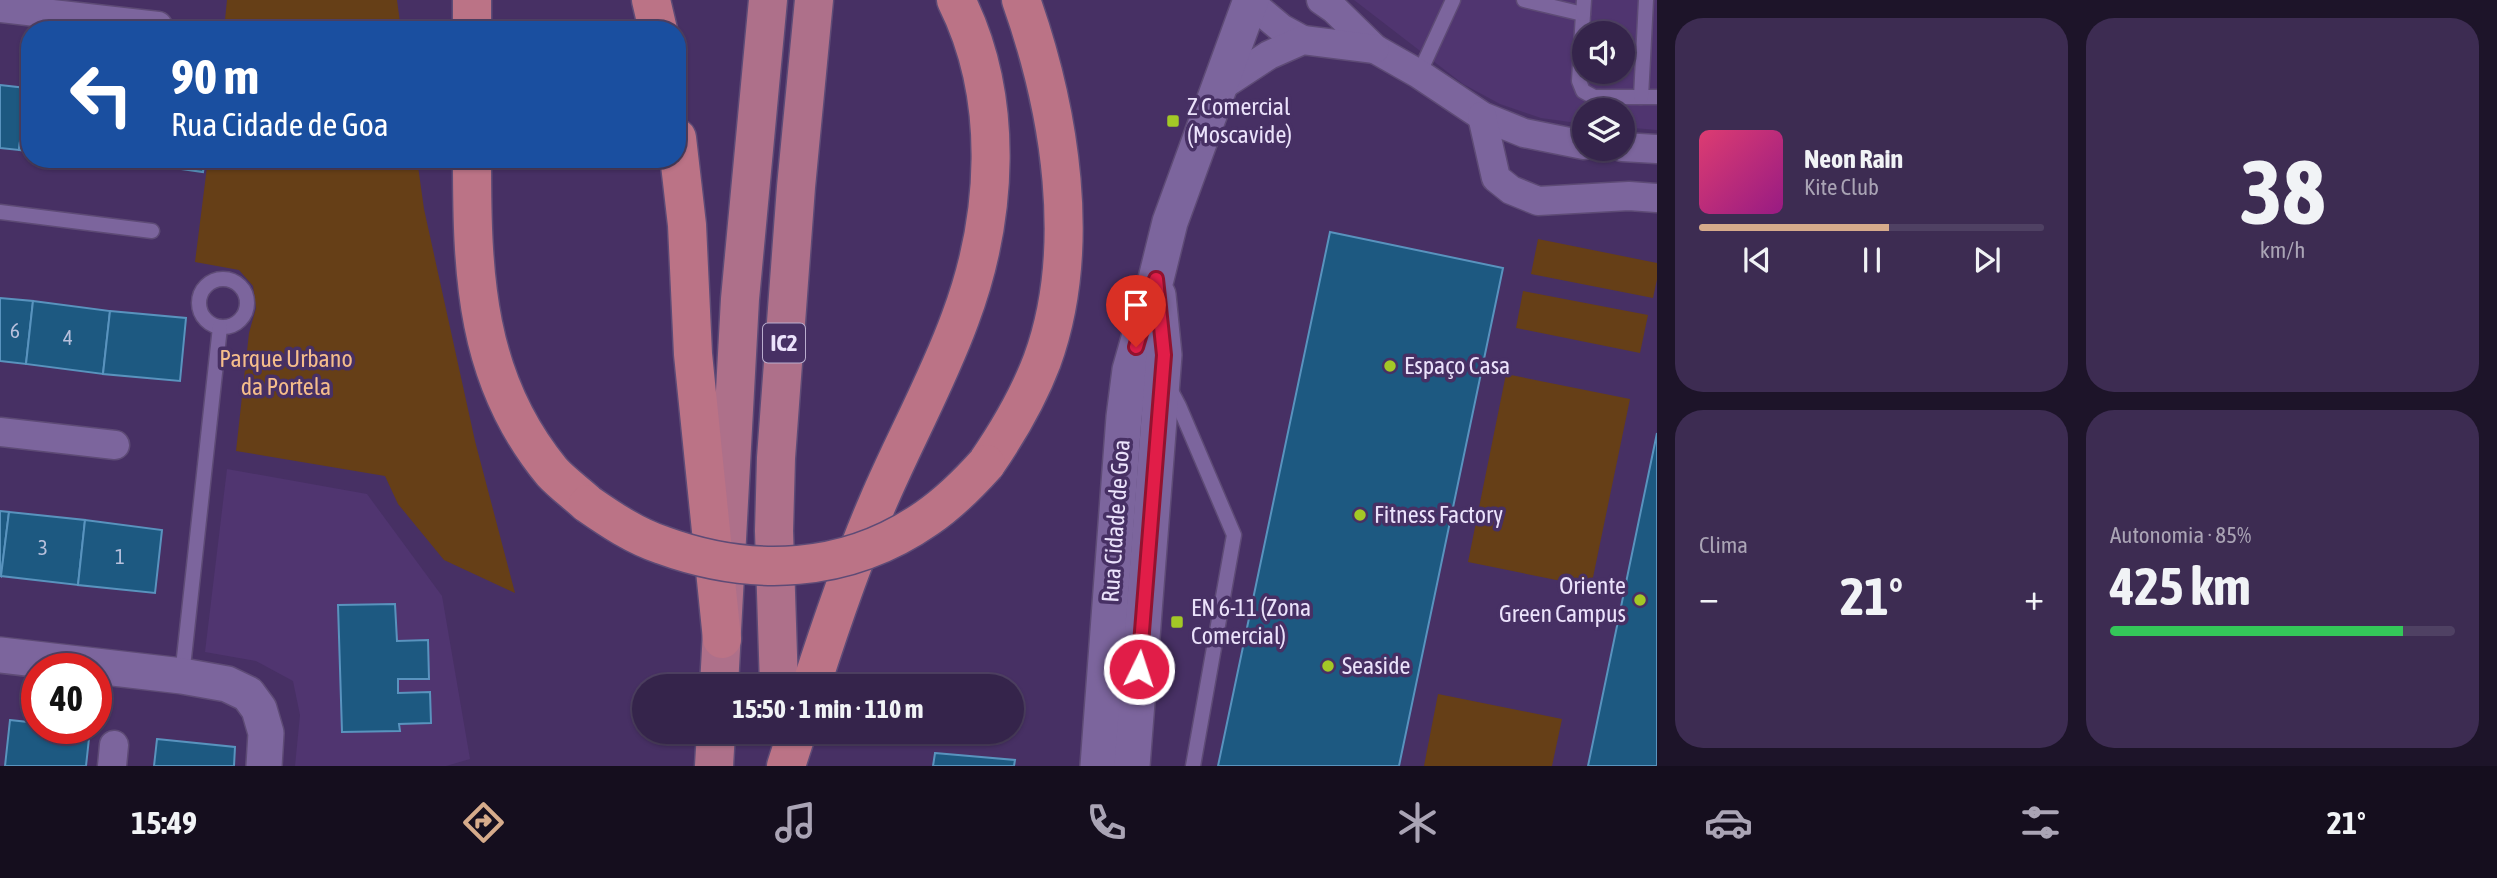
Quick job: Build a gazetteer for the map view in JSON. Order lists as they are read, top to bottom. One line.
{"streets":{"highway":["IC2"],"street":["Rua Cidade de Goa"]},"parks":["Parque Urbano da Portela"],"places":{"transit":["Z Comercial (Moscavide)","EN 6-11 (Zona Comercial)"],"other":["Espaço Casa","Fitness Factory","Oriente Green Campus","Seaside"]},"house_numbers":["6","4","3","1"],"page":{"tile":[["38","km/h"],"Clima",["Autonomia · 85%","425 km"]],"turn":["90 m","Rua Cidade de Goa"],"song":["Neon Rain","Kite Club"],"heat":["−","21°","+"],"limit":"40","trip":"15:50 · 1 min · 110 m","tabs":["15:49","21°"]}}
